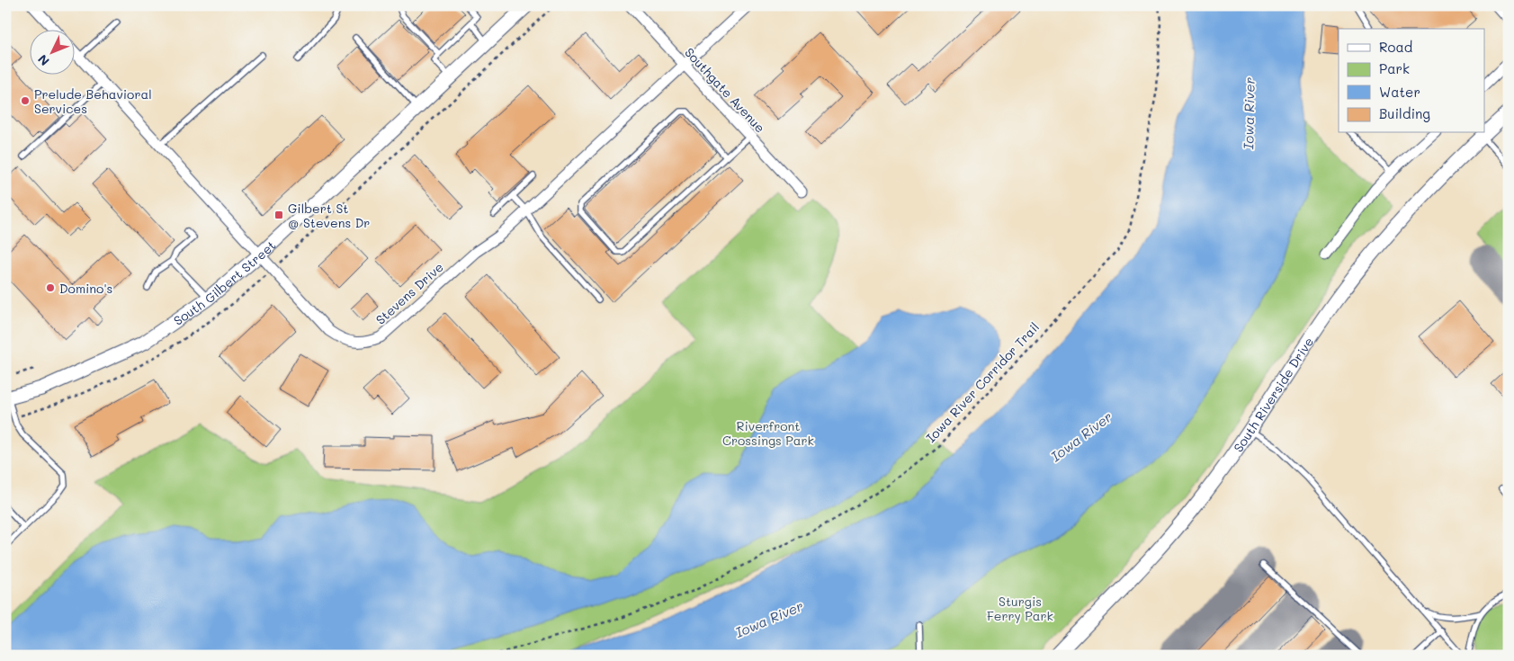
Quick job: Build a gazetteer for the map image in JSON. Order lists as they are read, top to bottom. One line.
{"streets":{"main road":["South Gilbert Street","South Riverside Drive"],"street":["Southgate Avenue","Stevens Drive"],"path":["Iowa River Corridor Trail"]},"crossings":[["Southgate Avenue","Stevens Drive"],["South Gilbert Street","Stevens Drive"]],"water":["Iowa River"],"parks":["Riverfront Crossings Park","Sturgis Ferry Park"],"places":{"other":["Prelude Behavioral Services","Domino's"],"transit":["Gilbert St @ Stevens Dr"]},"legend":["Road","Park","Water","Building"],"north":"bottom left"}
